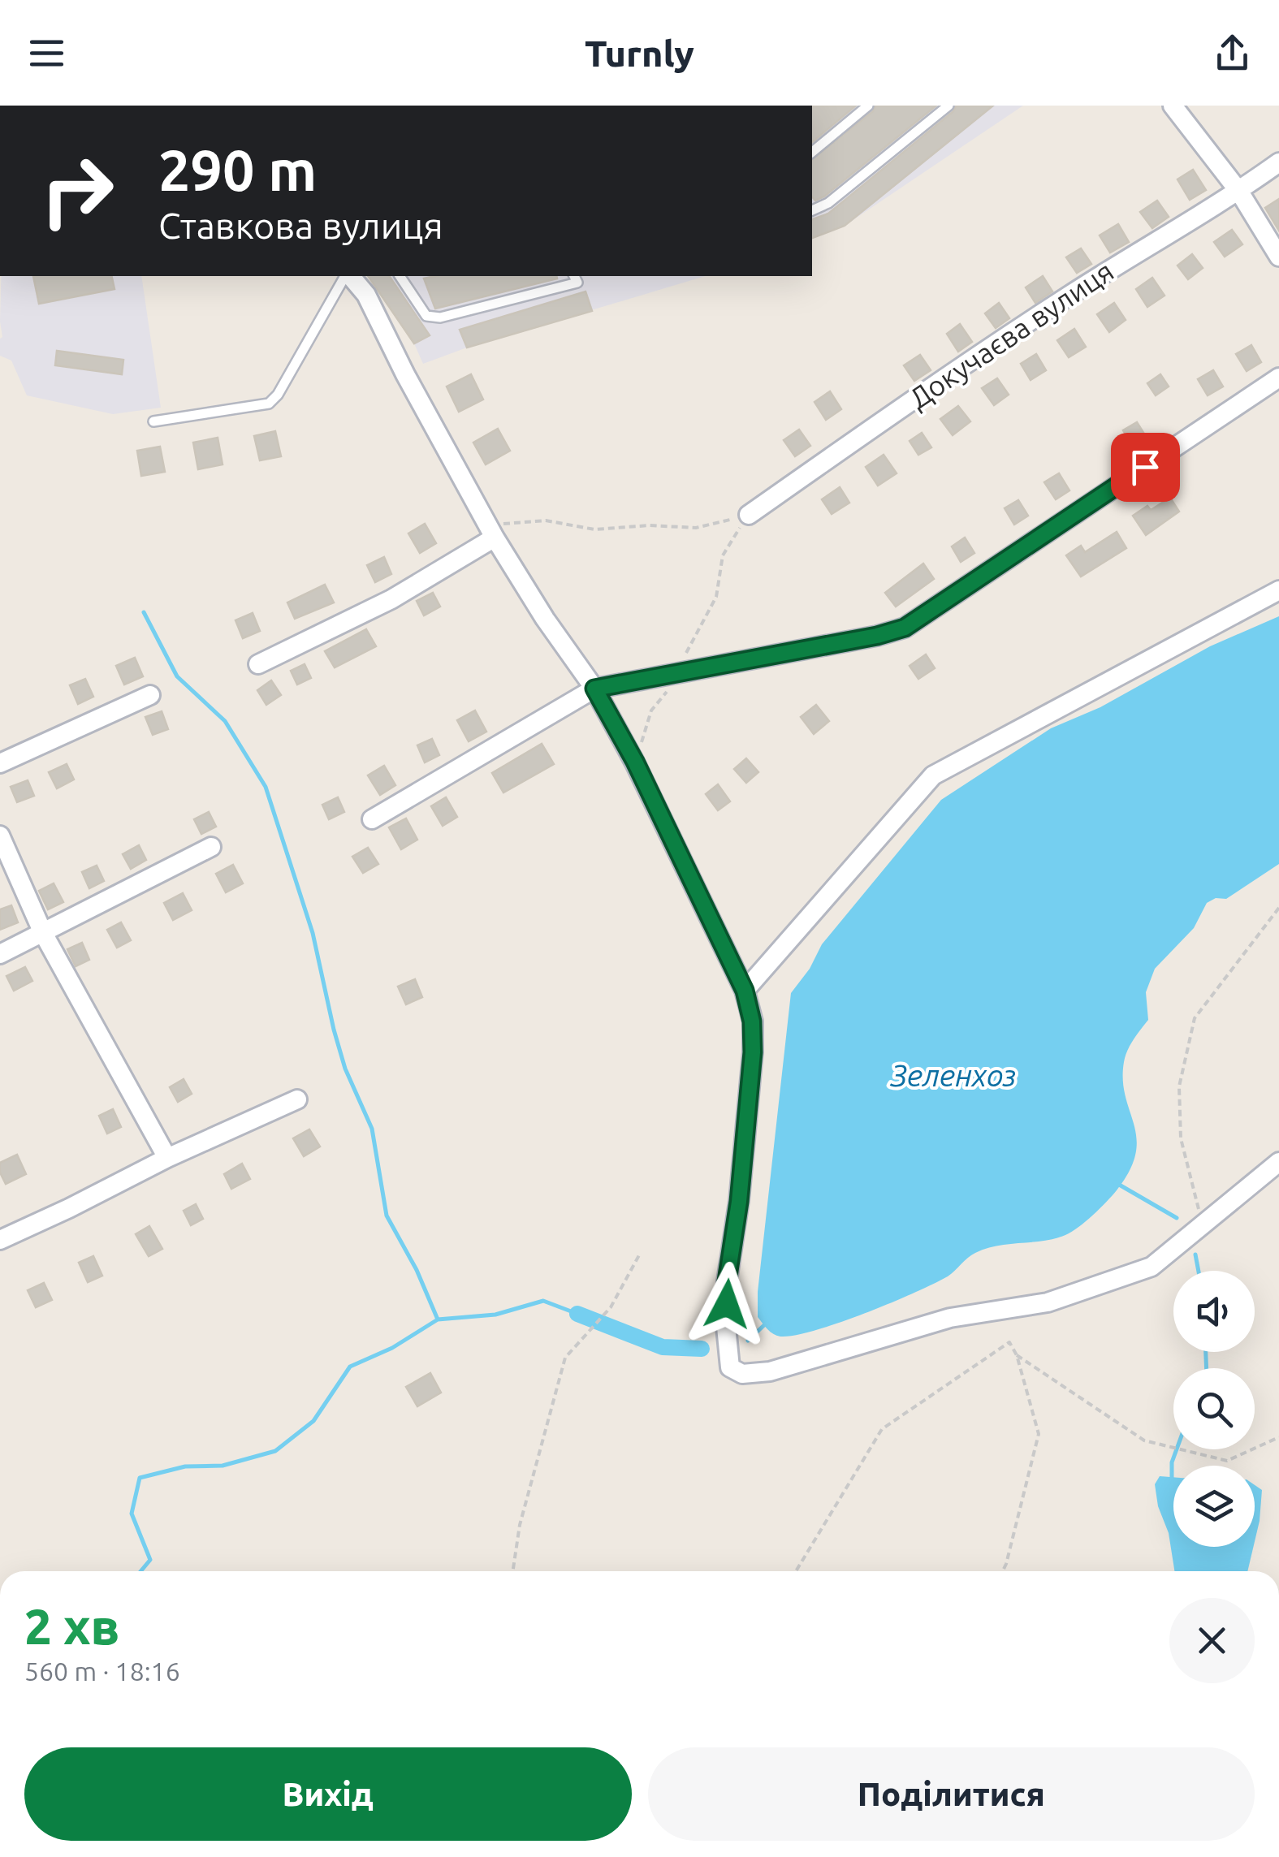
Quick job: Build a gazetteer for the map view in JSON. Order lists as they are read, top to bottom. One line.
{"streets":{"street":["Докучаєва вулиця"]},"water":["Зеленхоз"],"page":{"header":"Turnly","turn":["290 m","Ставкова вулиця"],"heading":["2 хв","560 m · 18:16"],"buttons":["Вихід","Поділитися"]}}
